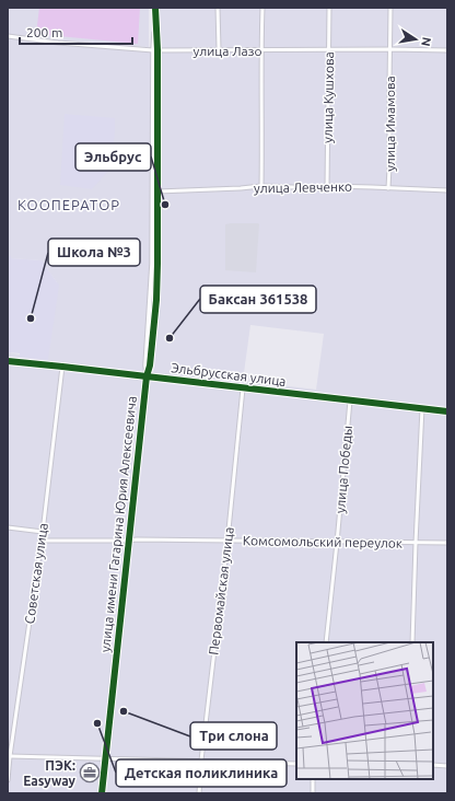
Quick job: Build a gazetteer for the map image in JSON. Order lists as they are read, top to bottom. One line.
{"streets":{"street":["улица Лазо","улица Кушхова","улица Имамова","улица Левченко","Эльбрусская улица","улица Победы","улица имени Гагарина Юрия Алексеевича","Комсомольский переулок","Советская улица","Первомайская улица"]},"crossings":[["улица Лазо","улица Кушхова"],["улица Лазо","улица Имамова"],["улица Лазо","улица имени Гагарина Юрия Алексеевича"],["улица Кушхова","улица Левченко"],["улица Имамова","улица Левченко"],["улица Левченко","улица имени Гагарина Юрия Алексеевича"],["Эльбрусская улица","улица Победы"],["Эльбрусская улица","улица имени Гагарина Юрия Алексеевича"],["Эльбрусская улица","Советская улица"],["Эльбрусская улица","Первомайская улица"],["улица Победы","Комсомольский переулок"],["улица имени Гагарина Юрия Алексеевича","Комсомольский переулок"],["Комсомольский переулок","Советская улица"],["Комсомольский переулок","Первомайская улица"]],"districts":["КООПЕРАТОР"],"places":{"other":["Эльбрус","Школа №3","Баксан 361538","Три слона","Детская поликлиника"],"office":["ПЭК: Easyway"]},"scale_bar":"200 m","north":"right"}
